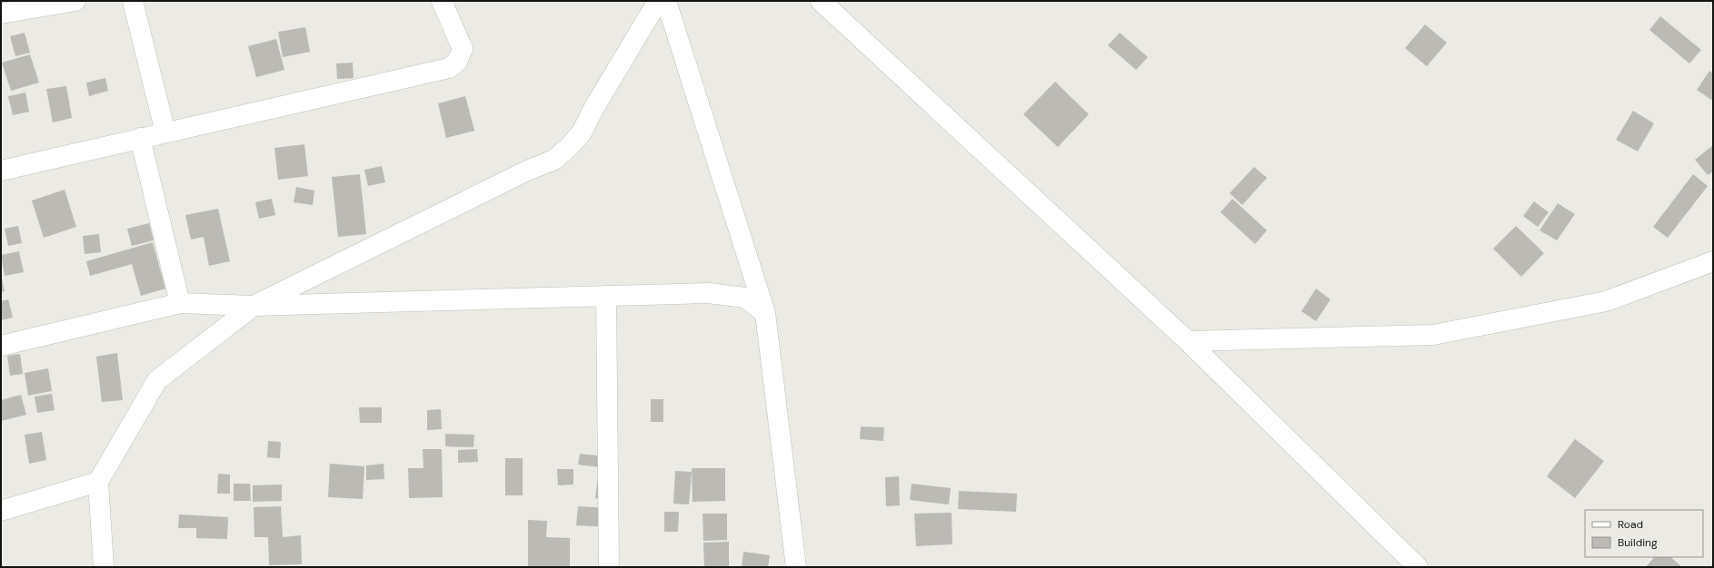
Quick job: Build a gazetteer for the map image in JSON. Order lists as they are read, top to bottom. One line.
{"legend":["Road","Building"]}
